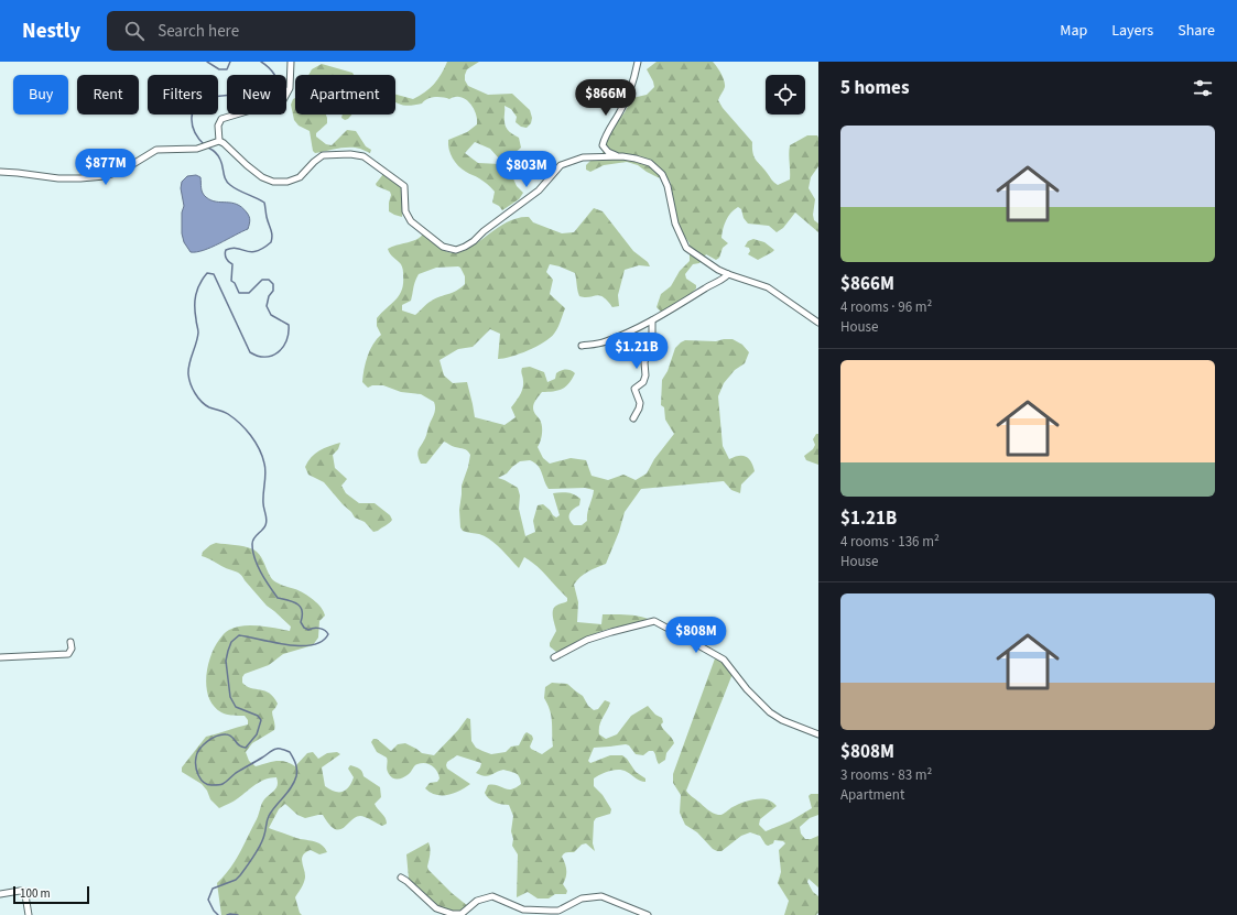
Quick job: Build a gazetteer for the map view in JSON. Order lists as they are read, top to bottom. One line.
{"scale_bar":"100 m","page":{"header":"Nestly","search":"Search here","nav":["Map","Layers","Share"],"heading":"5 homes","chip":["Buy","Rent","Filters","New","Apartment"],"price":["$866M","$877M","$803M","$1.21B","$808M"],"list":[{"name":"$866M","note":"4 rooms · 96 m² · House"},{"name":"$1.21B","note":"4 rooms · 136 m² · House"},{"name":"$808M","note":"3 rooms · 83 m² · Apartment"}],"scale":"100 m"}}
